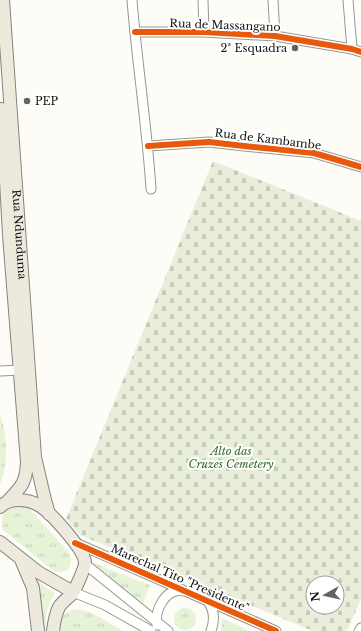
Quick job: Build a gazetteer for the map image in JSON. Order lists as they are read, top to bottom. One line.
{"streets":{"main road":["Rua Ndunduma"],"street":["Rua de Massangano","Rua de Kambambe","Marechal Tito \"Presidente\""]},"parks":["Alto das Cruzes Cemetery"],"places":["2ª Esquadra","PEP"],"north":"left"}
